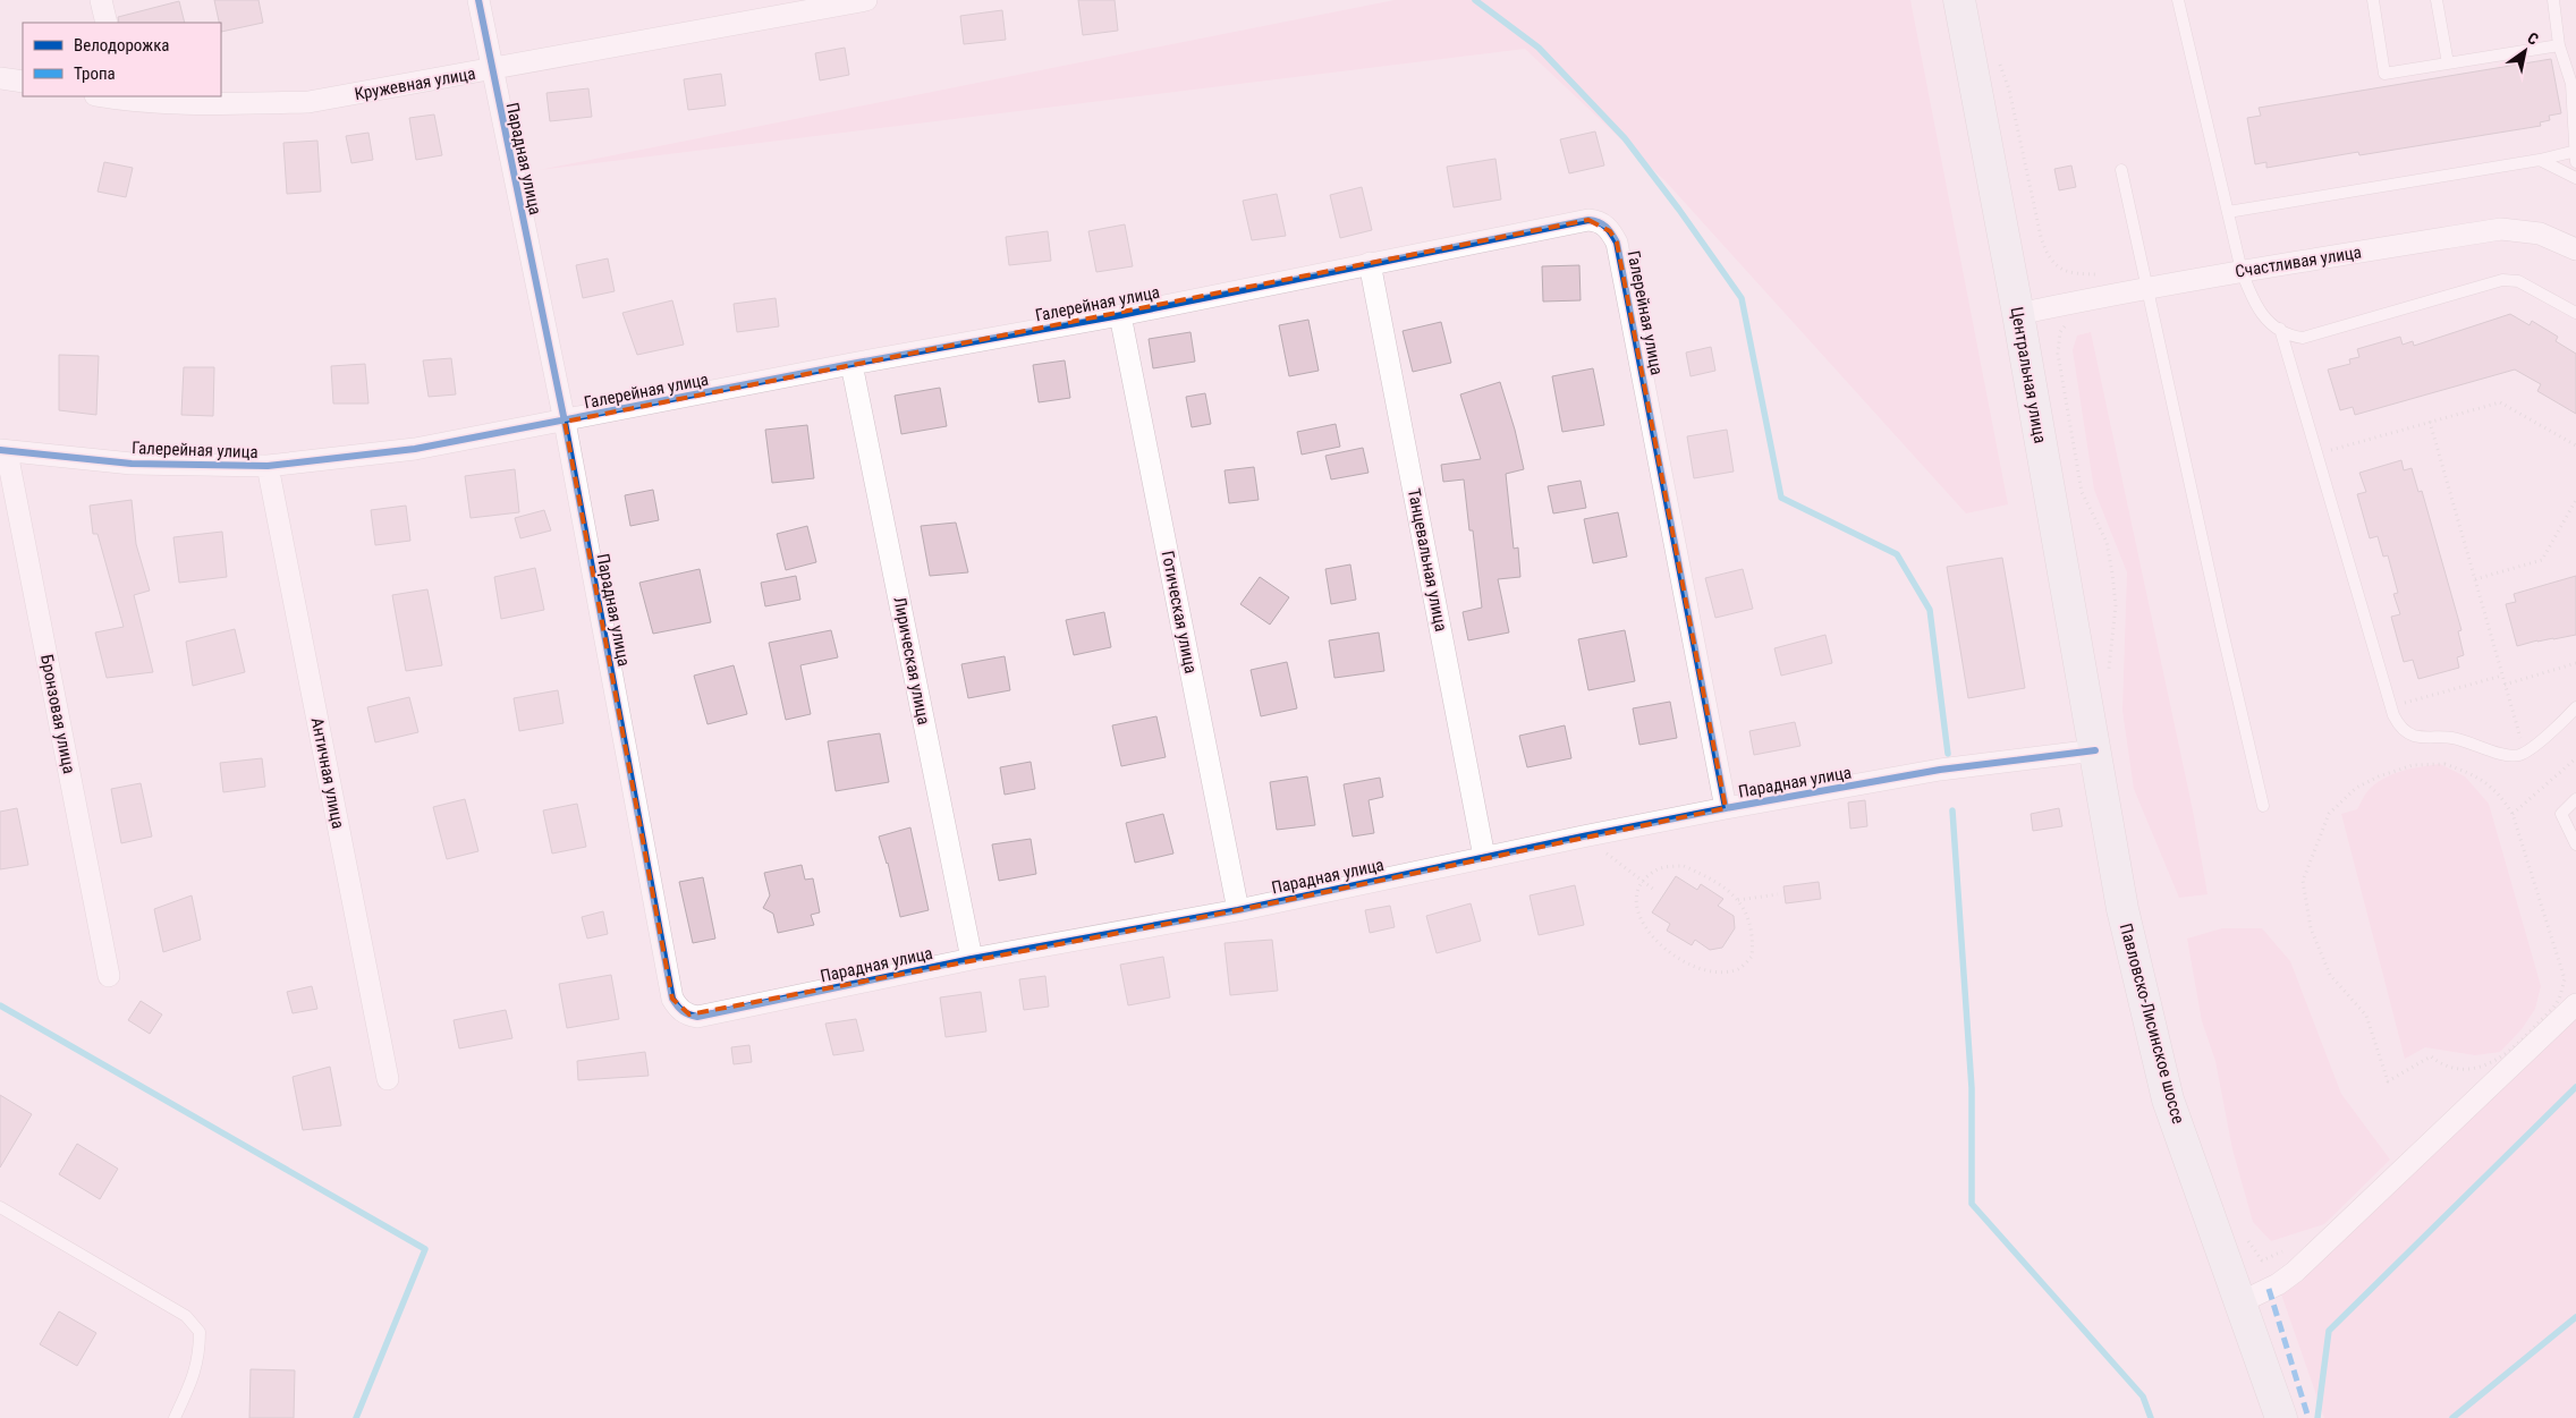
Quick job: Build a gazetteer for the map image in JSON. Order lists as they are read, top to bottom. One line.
{"streets":{"main road":["Центральная улица","Павловско-Лисинское шоссе"],"street":["Кружевная улица","Парадная улица","Счастливая улица","Галерейная улица","Танцевальная улица","Готическая улица","Лирическая улица","Бронзовая улица","Античная улица"]},"crossings":[["Кружевная улица","Парадная улица"],["Парадная улица","Галерейная улица"],["Парадная улица","Центральная улица"],["Парадная улица","Танцевальная улица"],["Парадная улица","Готическая улица"],["Парадная улица","Лирическая улица"],["Парадная улица","Павловско-Лисинское шоссе"],["Счастливая улица","Центральная улица"],["Галерейная улица","Танцевальная улица"],["Галерейная улица","Готическая улица"],["Галерейная улица","Лирическая улица"],["Галерейная улица","Бронзовая улица"],["Галерейная улица","Античная улица"],["Центральная улица","Павловско-Лисинское шоссе"]],"legend":["Велодорожка","Тропа"],"north":"top right"}
